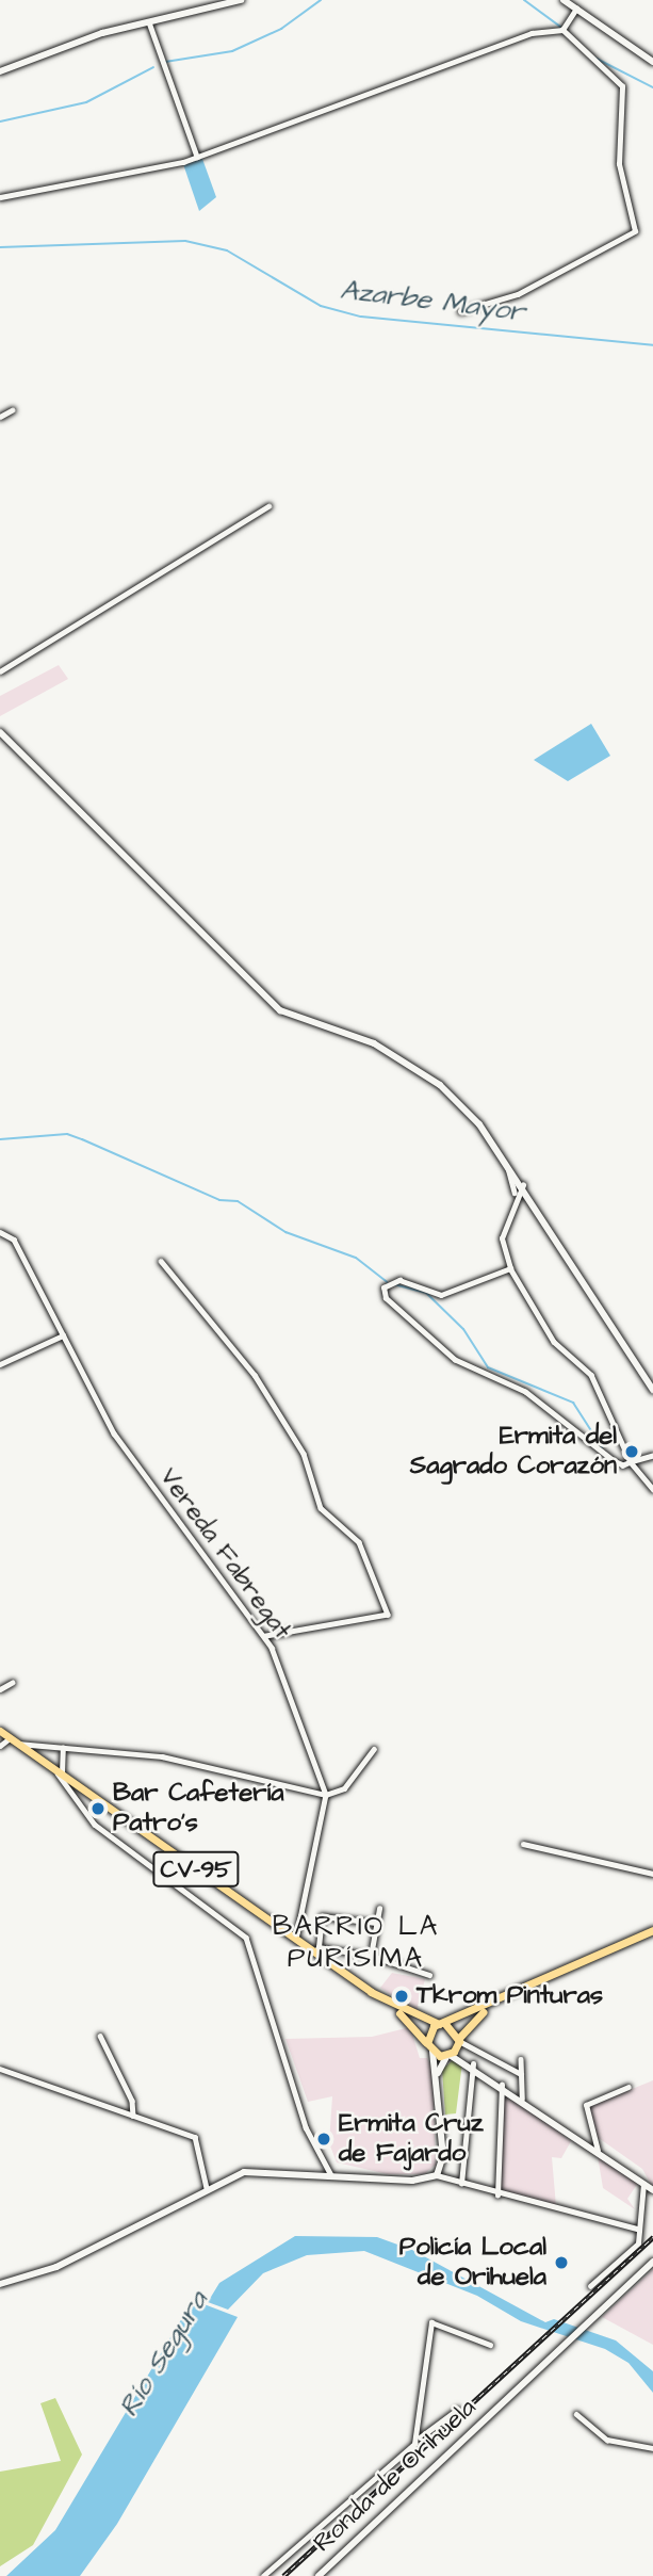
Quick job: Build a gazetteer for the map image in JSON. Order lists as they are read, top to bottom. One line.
{"streets":{"main road":["CV-95","Ronda de Orihuela"],"street":["Vereda Fabregat"]},"districts":["BARRIO LA PURÍSIMA"],"water":["Azarbe Mayor","Río Segura"],"places":["Ermita del Sagrado Corazón","Bar Cafetería Patro's","Tkrom Pinturas","Ermita Cruz de Fajardo","Policía Local de Orihuela"]}
